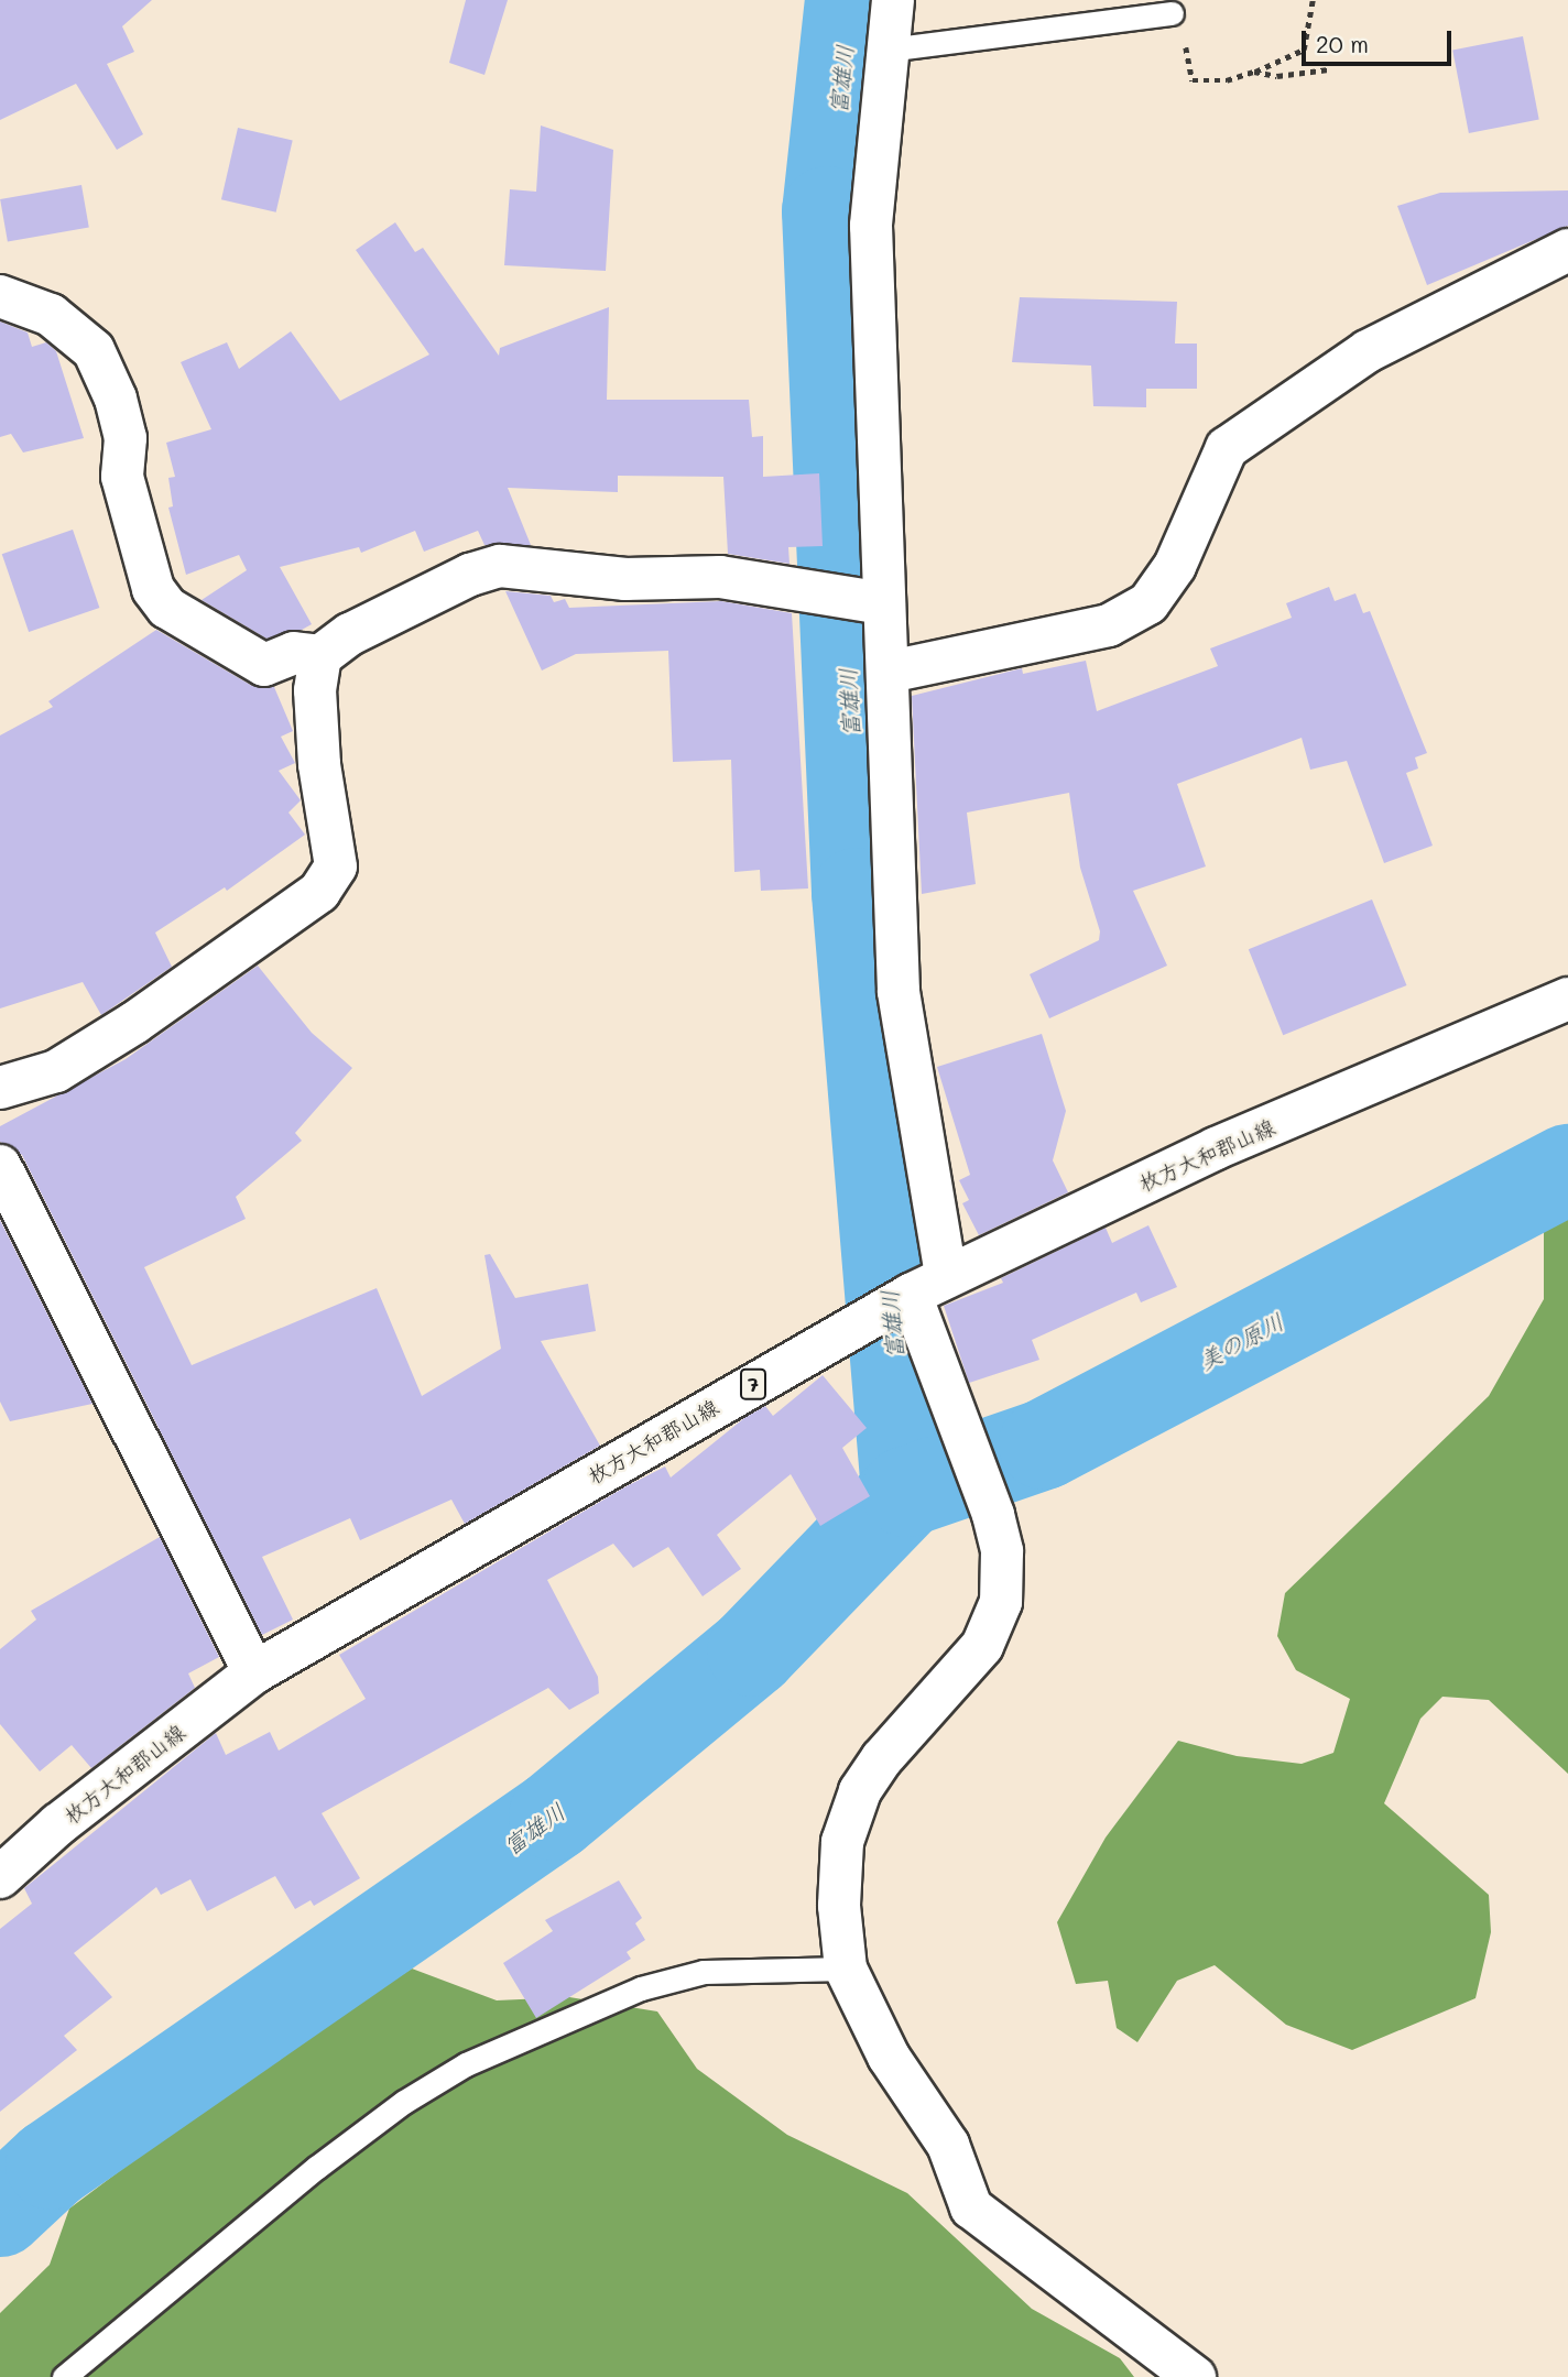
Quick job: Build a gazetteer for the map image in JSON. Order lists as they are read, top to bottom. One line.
{"streets":{"street":["枚方大和郡山線","7"]},"water":["富雄川","美の原川"],"scale_bar":"20 m"}
